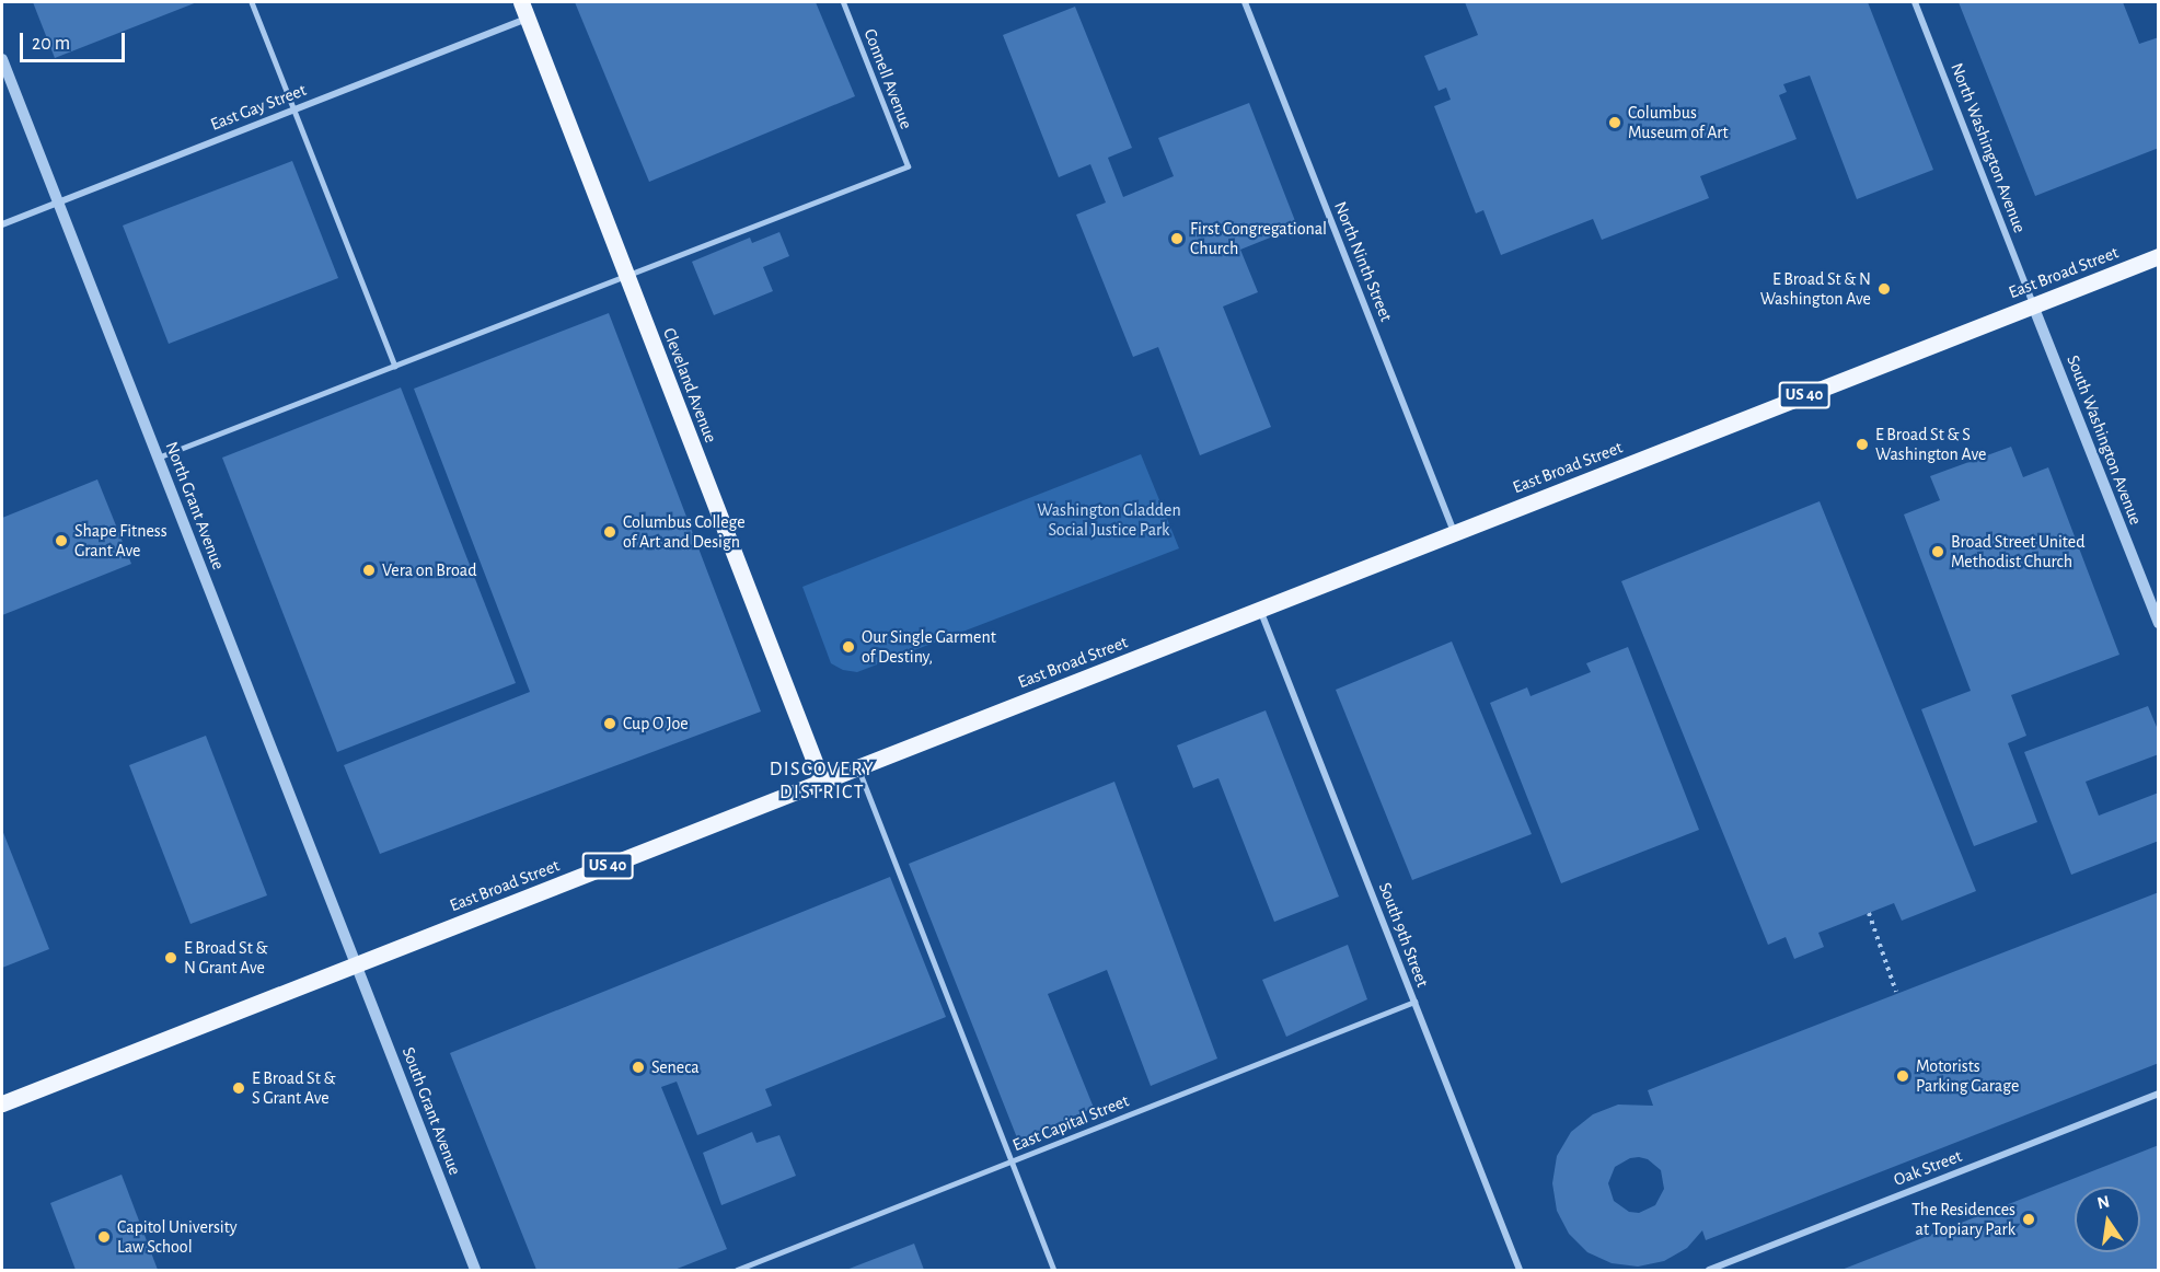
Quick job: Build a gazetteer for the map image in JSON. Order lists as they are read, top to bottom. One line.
{"streets":{"main road":["East Broad Street","Cleveland Avenue","US 40"],"street":["East Gay Street","North Washington Avenue","North Ninth Street","South Washington Avenue","North Grant Avenue","South 9th Street","South Grant Avenue","Oak Street"],"lane":["Connell Avenue","East Capital Street"]},"crossings":[["Connell Avenue","Cleveland Avenue"],["East Gay Street","Cleveland Avenue"],["East Gay Street","North Grant Avenue"],["North Washington Avenue","East Broad Street"],["North Washington Avenue","South Washington Avenue"],["North Ninth Street","East Broad Street"],["East Broad Street","Cleveland Avenue"],["East Broad Street","South Washington Avenue"],["East Broad Street","North Grant Avenue"],["East Broad Street","South 9th Street"],["East Broad Street","South Grant Avenue"],["North Grant Avenue","South Grant Avenue"],["South 9th Street","East Capital Street"]],"districts":["DISCOVERY DISTRICT"],"parks":["Washington Gladden Social Justice Park"],"places":["Columbus Museum of Art","First Congregational Church","E Broad St & N Washington Ave","E Broad St & S Washington Ave","Columbus College of Art and Design","Shape Fitness Grant Ave","Broad Street United Methodist Church","Vera on Broad","Our Single Garment of Destiny,","Cup O Joe","E Broad St & N Grant Ave","Seneca","Motorists Parking Garage","E Broad St & S Grant Ave","The Residences at Topiary Park","Capitol University Law School"],"scale_bar":"20 m","north":"top"}
